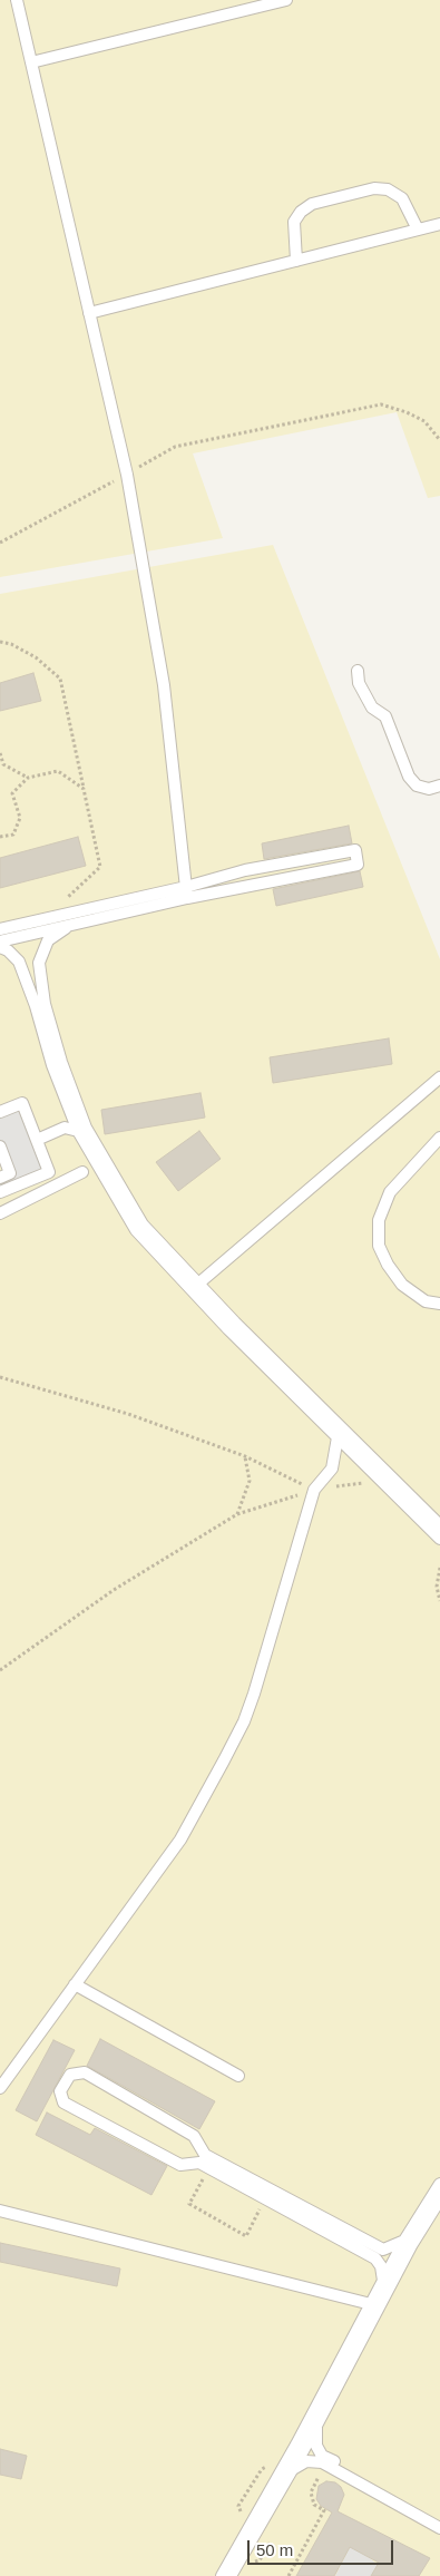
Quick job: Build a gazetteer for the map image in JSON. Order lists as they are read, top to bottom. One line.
{"scale_bar":"50 m"}
